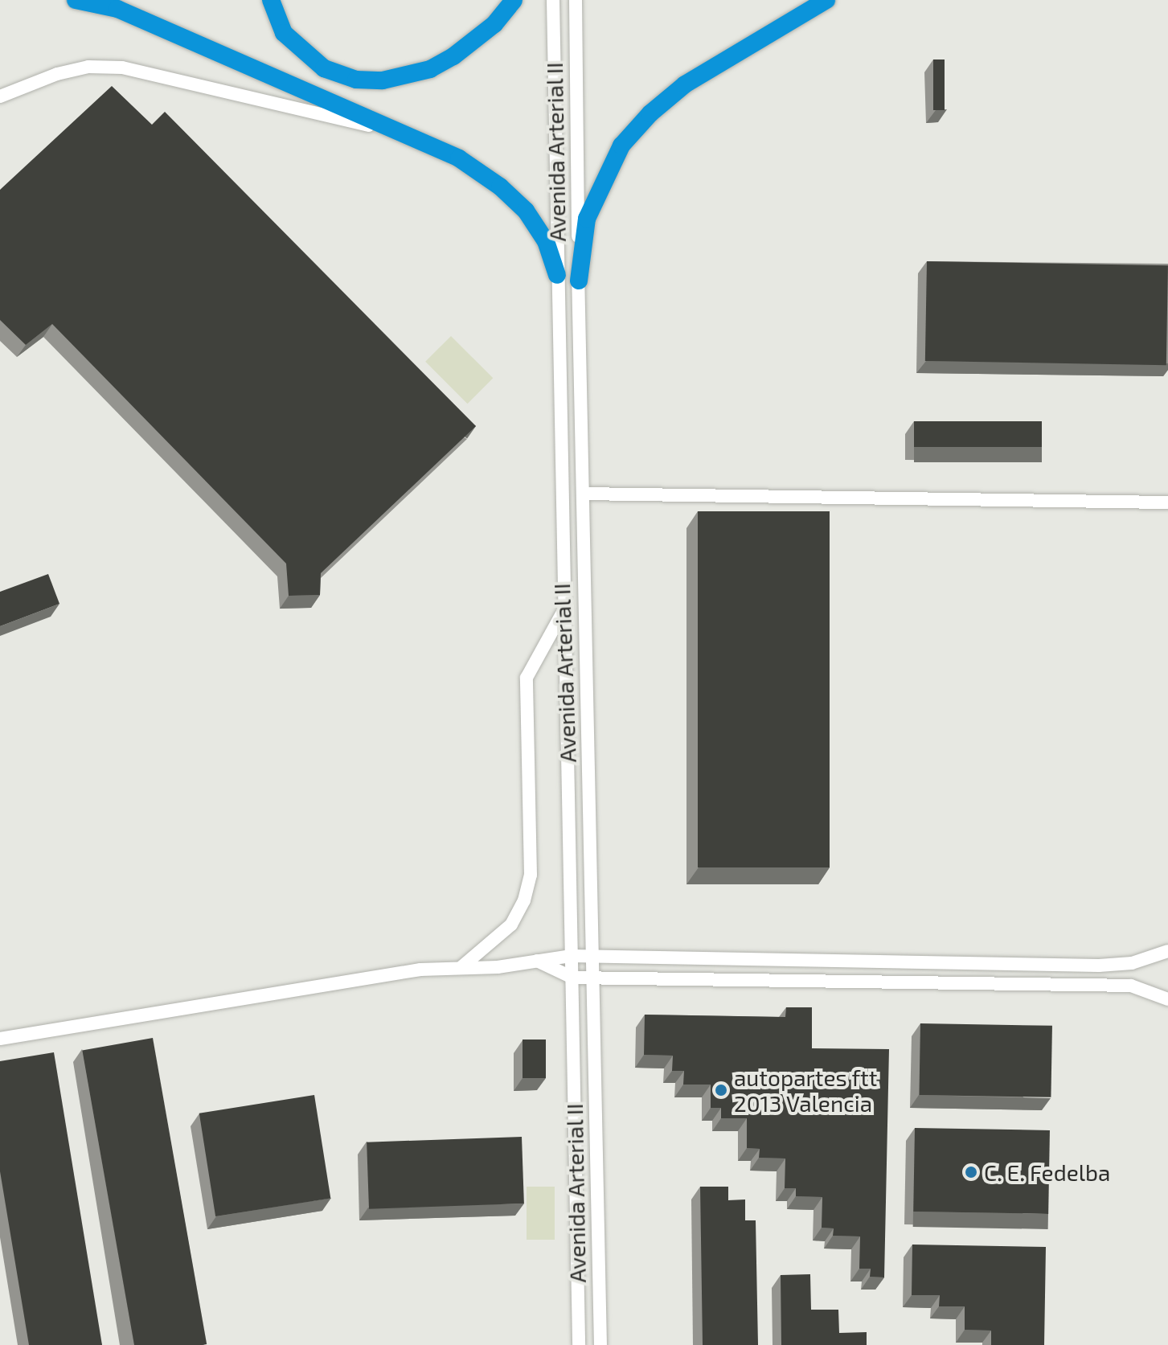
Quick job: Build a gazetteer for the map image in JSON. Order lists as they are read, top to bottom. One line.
{"streets":{"street":["Avenida Arterial II"]},"places":["autopartes ftt 2013 Valencia","C. E. Fedelba"]}
